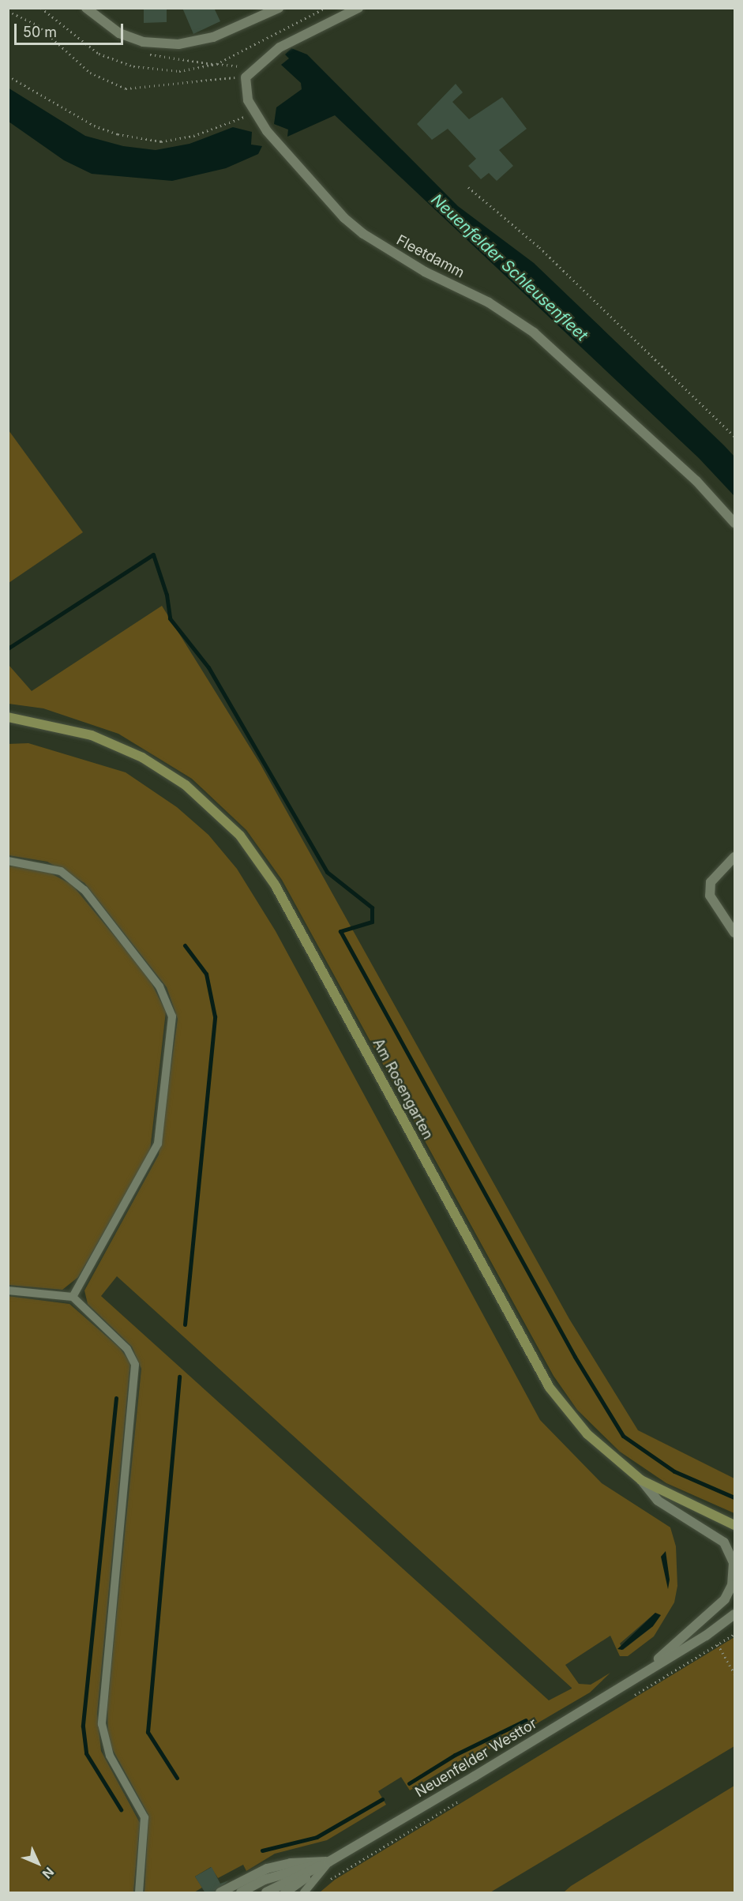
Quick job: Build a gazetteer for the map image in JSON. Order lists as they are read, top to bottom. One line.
{"streets":{"main road":["Am Rosengarten"],"street":["Fleetdamm","Neuenfelder Westtor"]},"crossings":[["Am Rosengarten","Neuenfelder Westtor"]],"water":["Neuenfelder Schleusenfleet"],"scale_bar":"50 m","north":"bottom right"}
